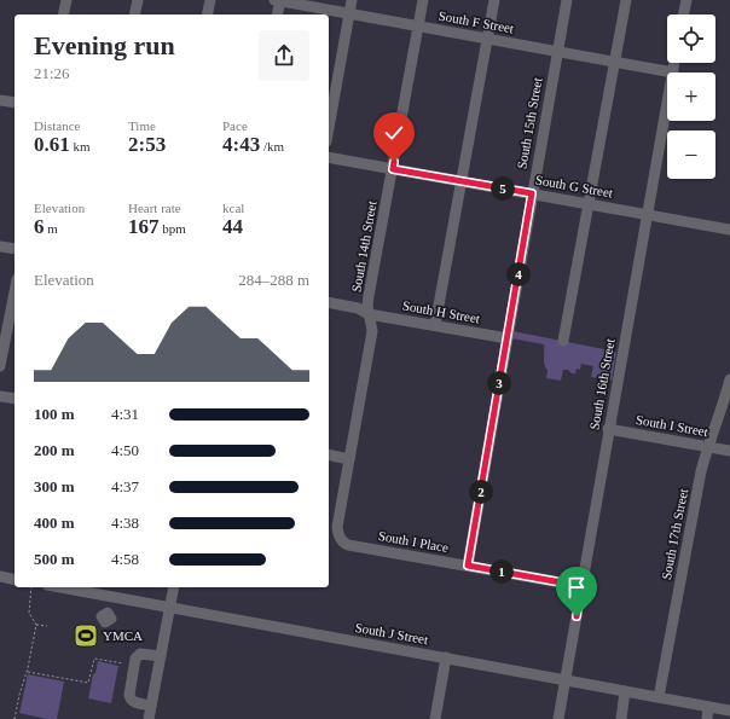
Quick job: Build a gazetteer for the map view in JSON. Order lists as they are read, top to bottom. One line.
{"streets":{"street":["South F Street","South 15th Street","South G Street","South 14th Street","South H Street","South 16th Street","South I Street","South 17th Street","South I Place","South J Street"]},"crossings":[["South F Street","South 15th Street"],["South F Street","South 14th Street"],["South F Street","South 16th Street"],["South 15th Street","South G Street"],["South 15th Street","South H Street"],["South 15th Street","South I Place"],["South G Street","South 14th Street"],["South G Street","South 16th Street"],["South 14th Street","South H Street"],["South 14th Street","South I Place"],["South 16th Street","South I Street"],["South 16th Street","South I Place"],["South 16th Street","South J Street"],["South I Street","South 17th Street"],["South 17th Street","South J Street"]],"places":{"sports":["YMCA"]},"page":{"map_buttons":["+","−"],"heading":["Evening run","21:26"],"stats":[["Distance","0.61 km"],["Time","2:53"],["Pace","4:43 /km"],["Elevation","6 m"],["Heart rate","167 bpm"],["kcal","44"]],"pins":["5","4","3","2","1"],"chart":["Elevation","284–288 m"],"list":[{"name":"100 m","note":"4:31"},{"name":"200 m","note":"4:50"},{"name":"300 m","note":"4:37"},{"name":"400 m","note":"4:38"},{"name":"500 m","note":"4:58"}]}}
